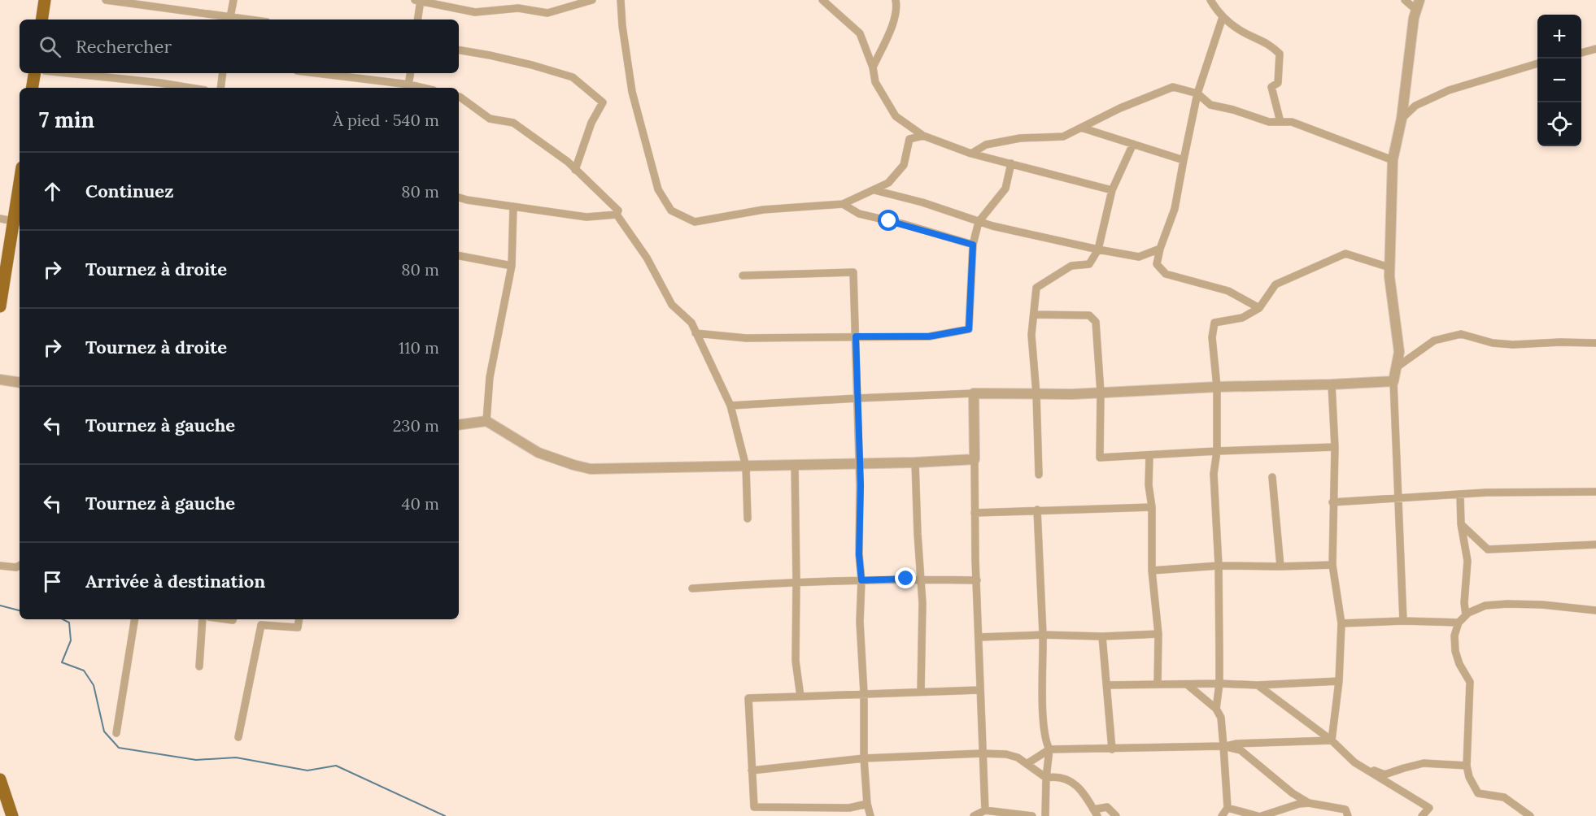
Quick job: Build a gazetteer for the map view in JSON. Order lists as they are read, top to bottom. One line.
{"page":{"map_buttons":["+","−"],"search":"Rechercher","heading":["7 min","À pied · 540 m"],"list":[["Continuez","80 m"],["Tournez à droite","80 m"],["Tournez à droite","110 m"],["Tournez à gauche","230 m"],["Tournez à gauche","40 m"],"Arrivée à destination"]}}
